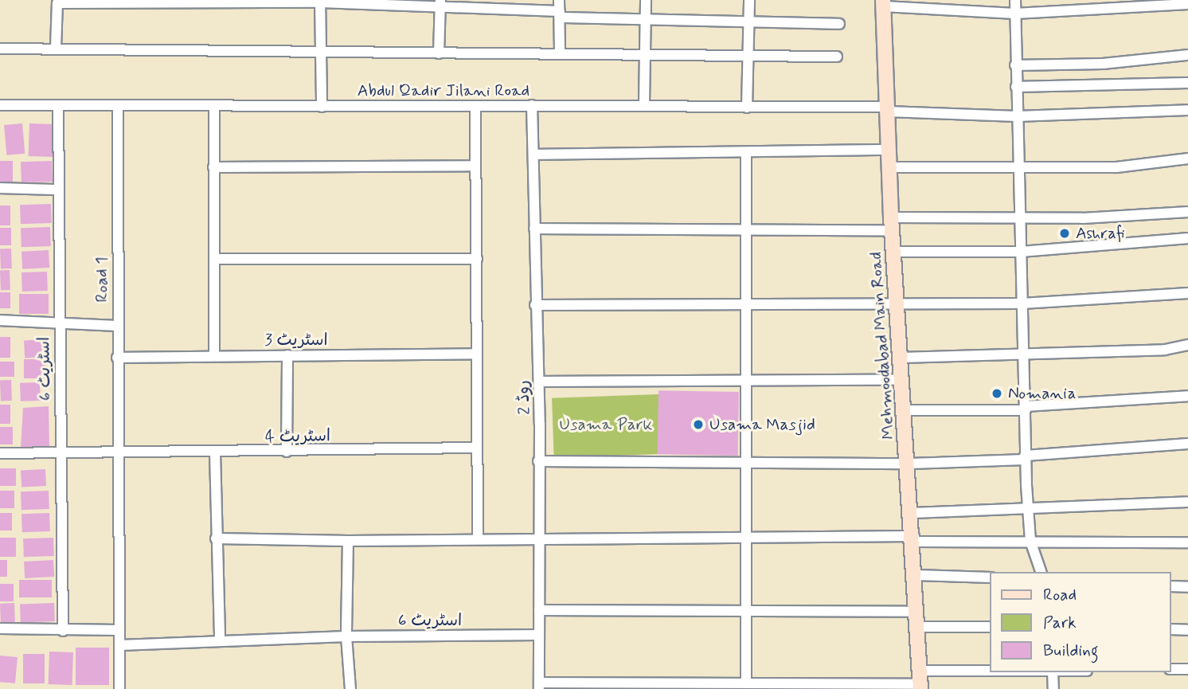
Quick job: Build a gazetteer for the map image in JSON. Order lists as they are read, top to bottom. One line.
{"streets":{"main road":["Mehmoodabad Main Road"],"street":["Abdul Qadir Jilani Road","Road 1","اسٹریٹ 3","اسٹریٹ 6","روڈ 2","اسٹریٹ 4"]},"crossings":[["Abdul Qadir Jilani Road","Road 1"],["Abdul Qadir Jilani Road","Mehmoodabad Main Road"],["Abdul Qadir Jilani Road","اسٹریٹ 6"],["Abdul Qadir Jilani Road","روڈ 2"],["Road 1","اسٹریٹ 3"],["Road 1","اسٹریٹ 6"],["Road 1","اسٹریٹ 4"],["اسٹریٹ 6","روڈ 2"]],"parks":["Usama Park"],"places":["Ashrafi","Nomania","Usama Masjid"],"legend":["Road","Park","Building"]}
